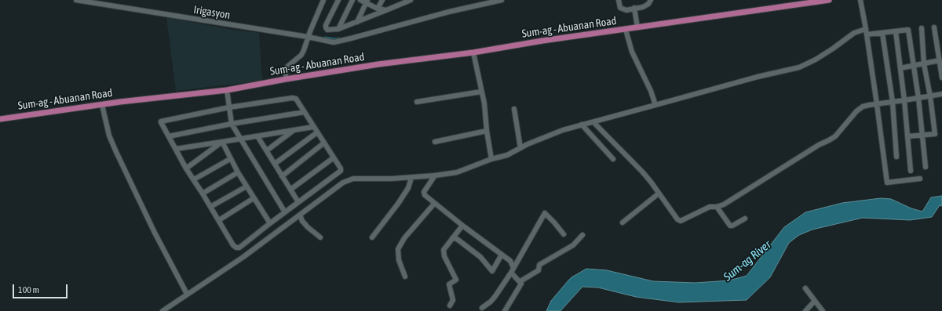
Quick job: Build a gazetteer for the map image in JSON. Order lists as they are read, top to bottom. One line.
{"streets":{"main road":["Sum-ag - Abuanan Road"],"street":["Irigasyon"]},"water":["Sum-ag River"],"scale_bar":"100 m"}
